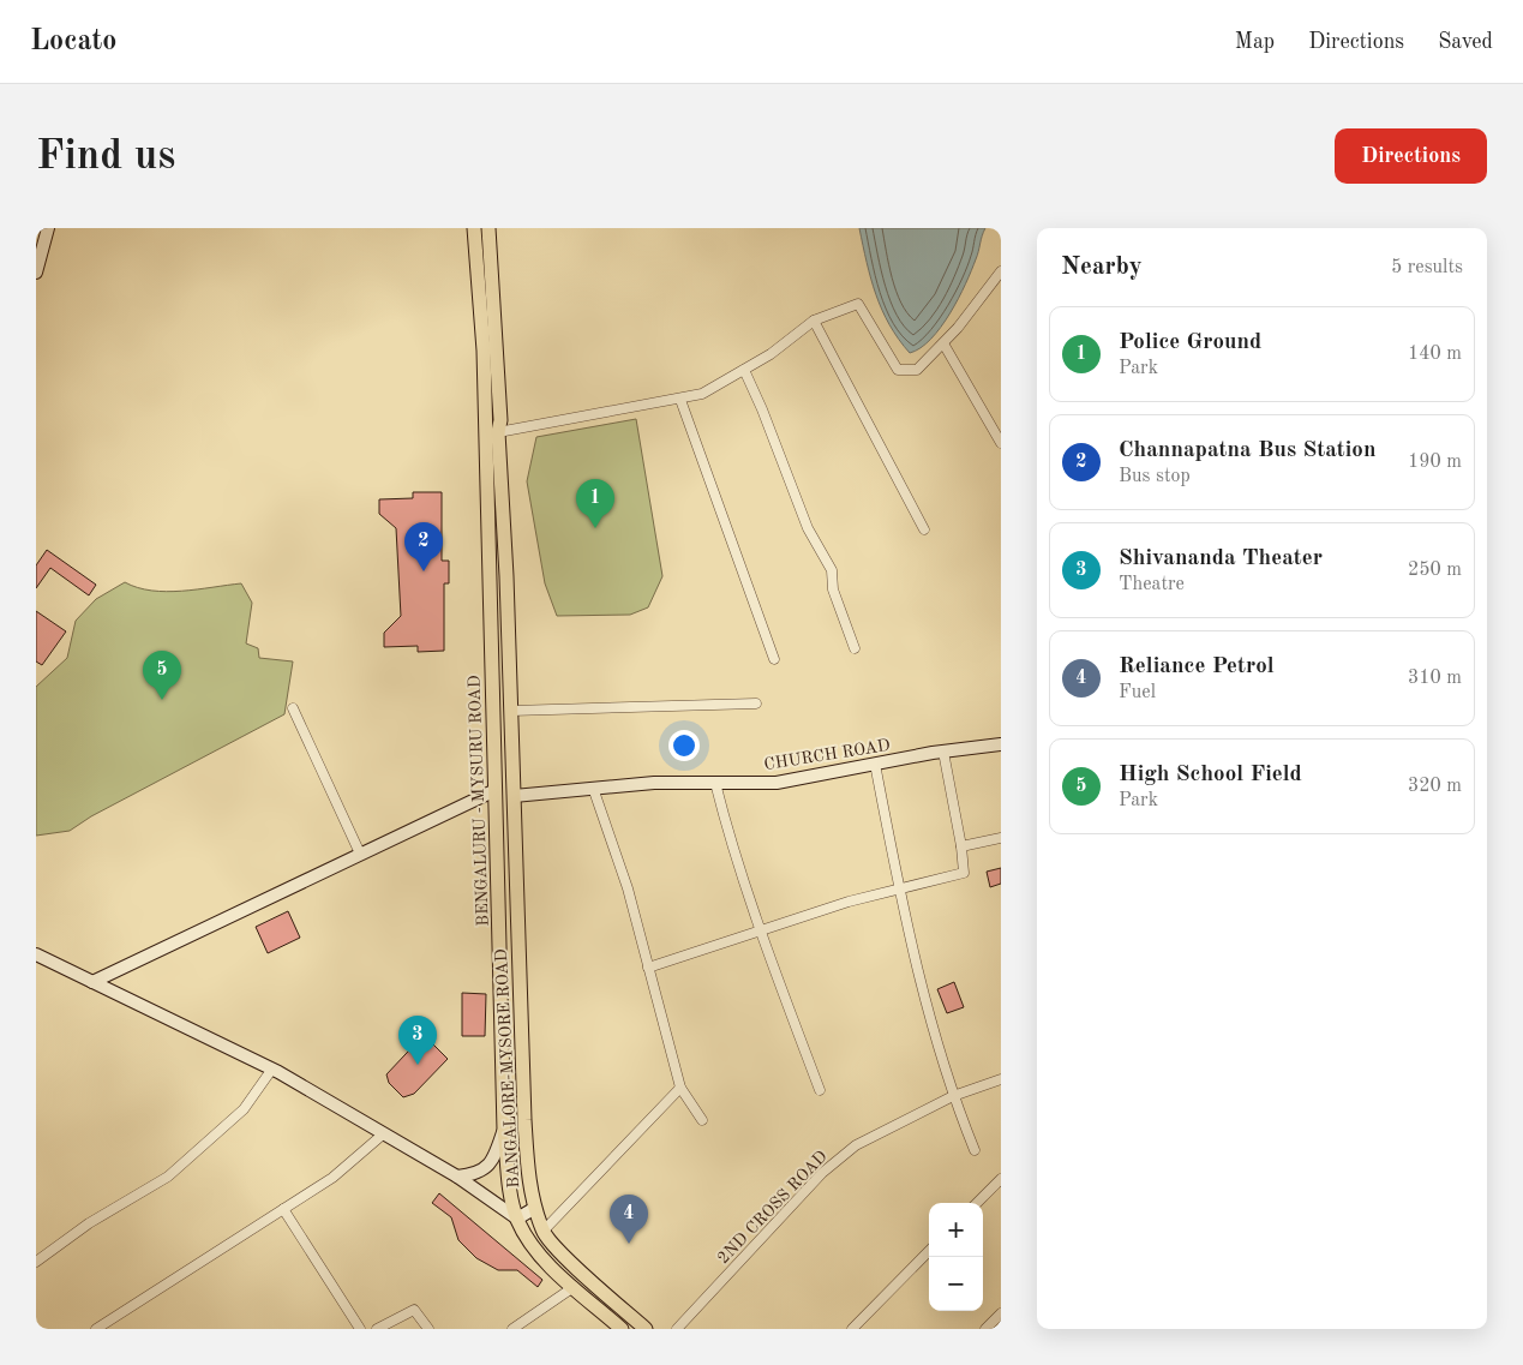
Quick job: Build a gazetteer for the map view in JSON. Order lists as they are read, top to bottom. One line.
{"streets":{"main road":["BENGALURU - MYSURU ROAD","BANGALORE-MYSORE ROAD"],"street":["CHURCH ROAD","2ND CROSS ROAD"]},"crossings":[["CHURCH ROAD","BANGALORE-MYSORE ROAD"]],"page":{"header":"Locato","nav":["Map","Directions","Saved"],"buttons":"Directions","title":"Find us","heading":["Nearby","5 results"],"list":[{"mark":"1","name":"Police Ground","note":"Park","value":"140 m"},{"mark":"2","name":"Channapatna Bus Station","note":"Bus stop","value":"190 m"},{"mark":"3","name":"Shivananda Theater","note":"Theatre","value":"250 m"},{"mark":"4","name":"Reliance Petrol","note":"Fuel","value":"310 m"},{"mark":"5","name":"High School Field","note":"Park","value":"320 m"}],"pins":["1","2","5","3","4"],"map_buttons":["+","−"]}}
